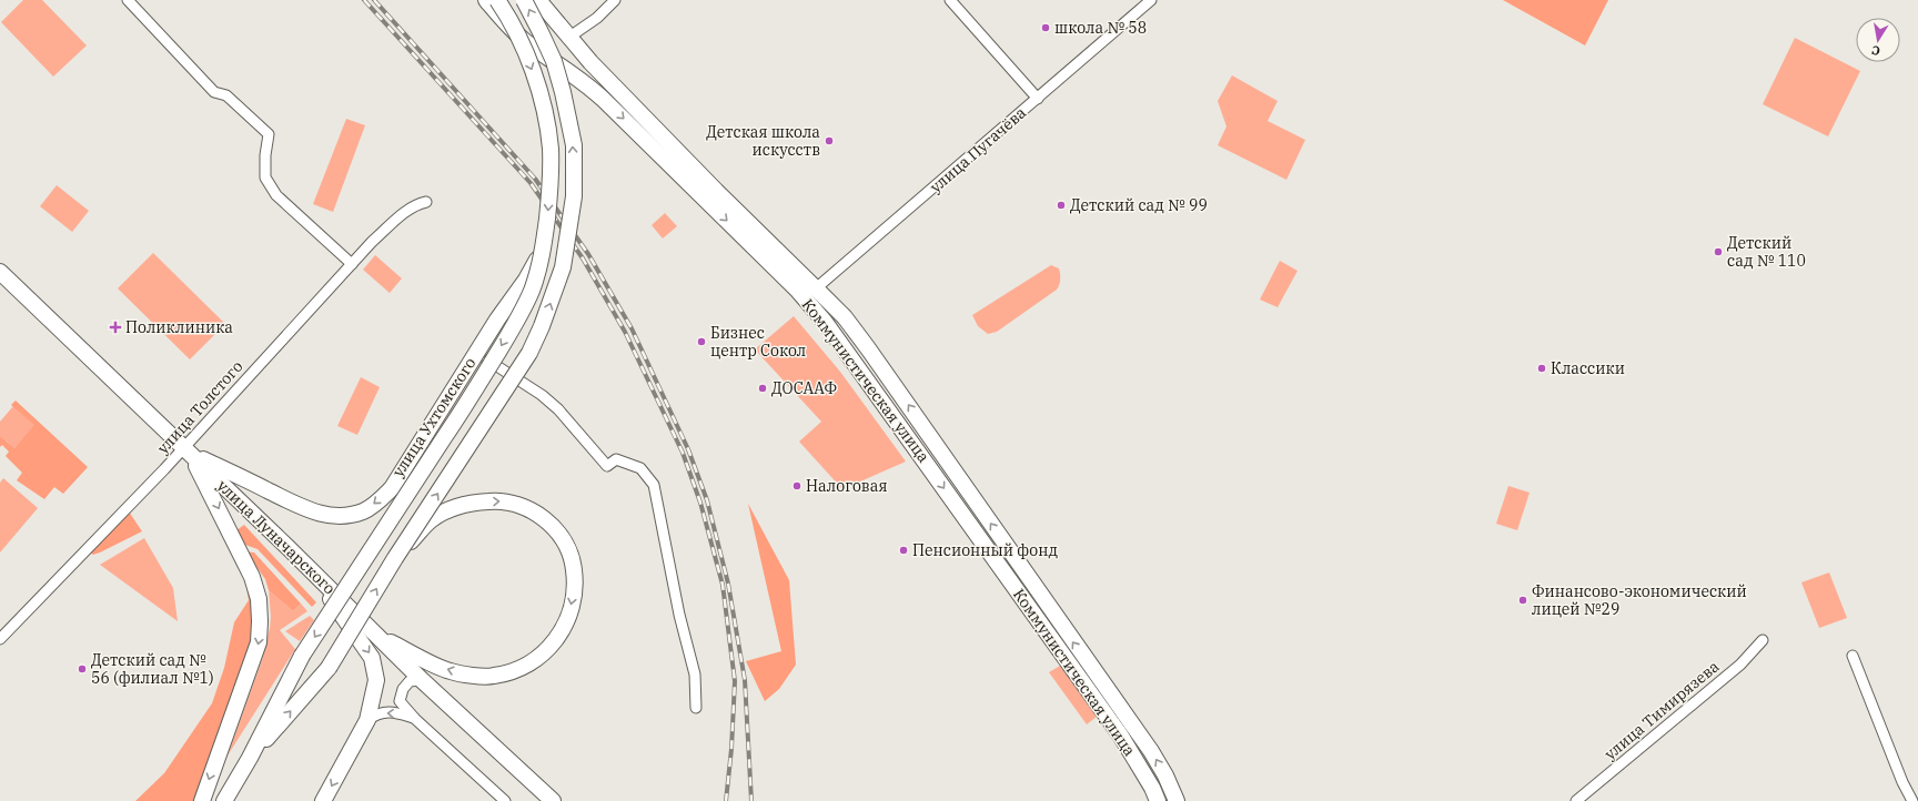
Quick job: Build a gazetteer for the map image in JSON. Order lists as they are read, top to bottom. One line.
{"streets":{"main road":["Коммунистическая улица","улица Луначарского"],"street":["улица Пугачёва","улица Толстого","улица Ухтомского","улица Тимирязева"]},"crossings":[["улица Пугачёва","Коммунистическая улица"],["улица Толстого","улица Луначарского"],["улица Ухтомского","улица Луначарского"]],"places":{"other":["школа № 58","Детская школа искусств","Детский сад № 99","Детский сад № 110","Бизнес центр Сокол","Классики","ДОСААФ","Налоговая","Пенсионный фонд","Финансово-экономический лицей №29","Детский сад № 56 (филиал №1)"],"health":["Поликлиника"]},"north":"bottom"}
